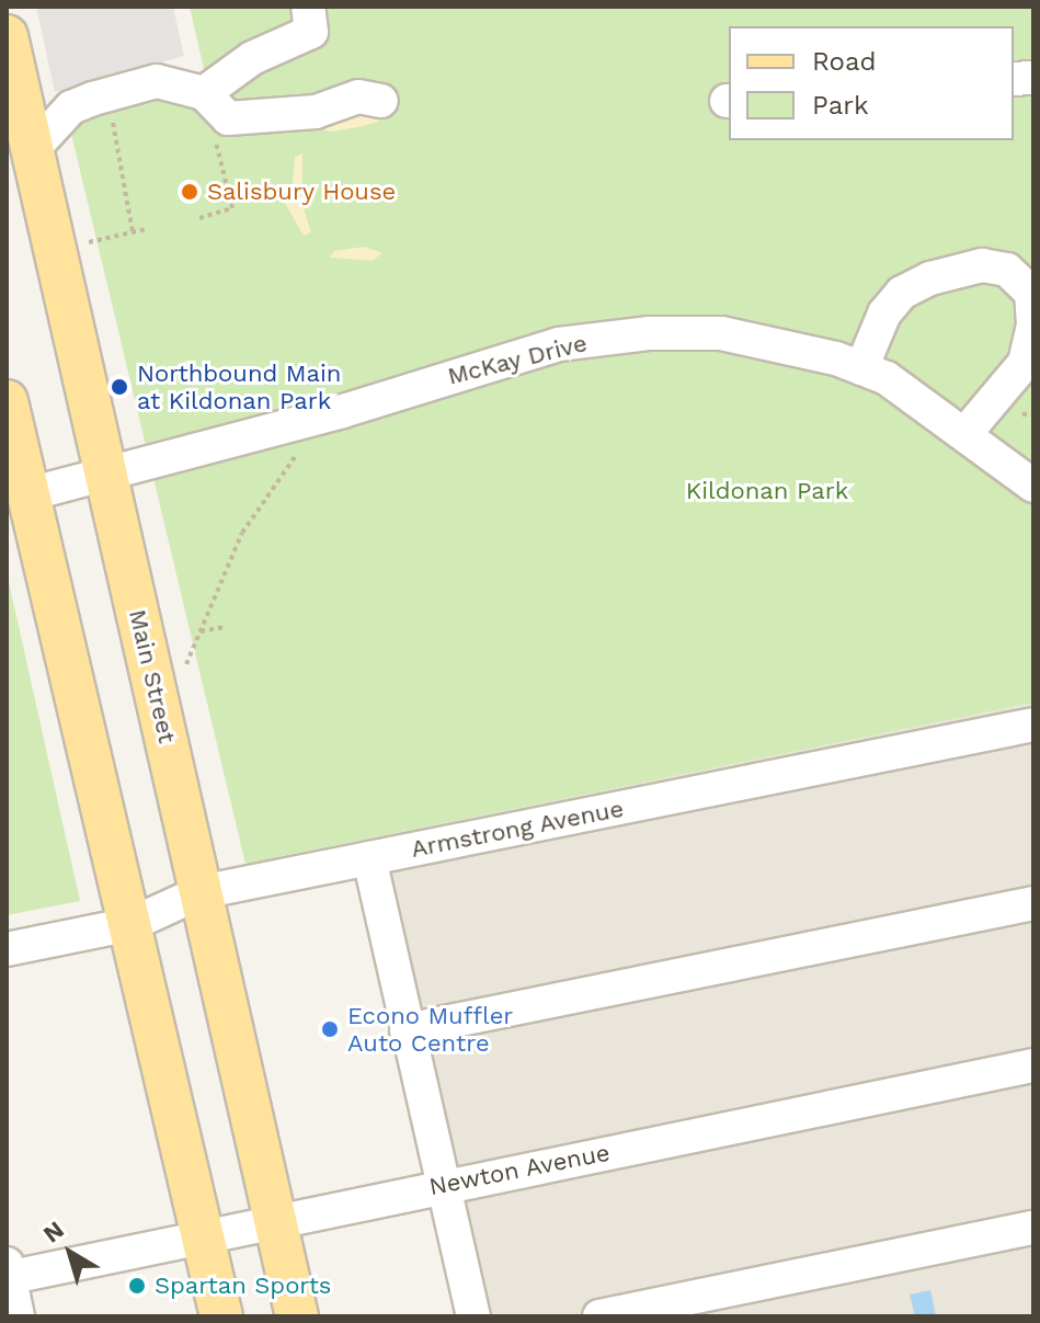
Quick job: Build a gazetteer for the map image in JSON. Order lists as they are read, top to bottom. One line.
{"streets":{"main road":["Main Street"],"street":["McKay Drive","Armstrong Avenue","Newton Avenue"]},"crossings":[["McKay Drive","Main Street"],["Main Street","Armstrong Avenue"],["Main Street","Newton Avenue"]],"parks":["Kildonan Park"],"places":["Salisbury House","Northbound Main at Kildonan Park","Econo Muffler Auto Centre","Spartan Sports"],"legend":["Road","Park"],"north":"top left"}
